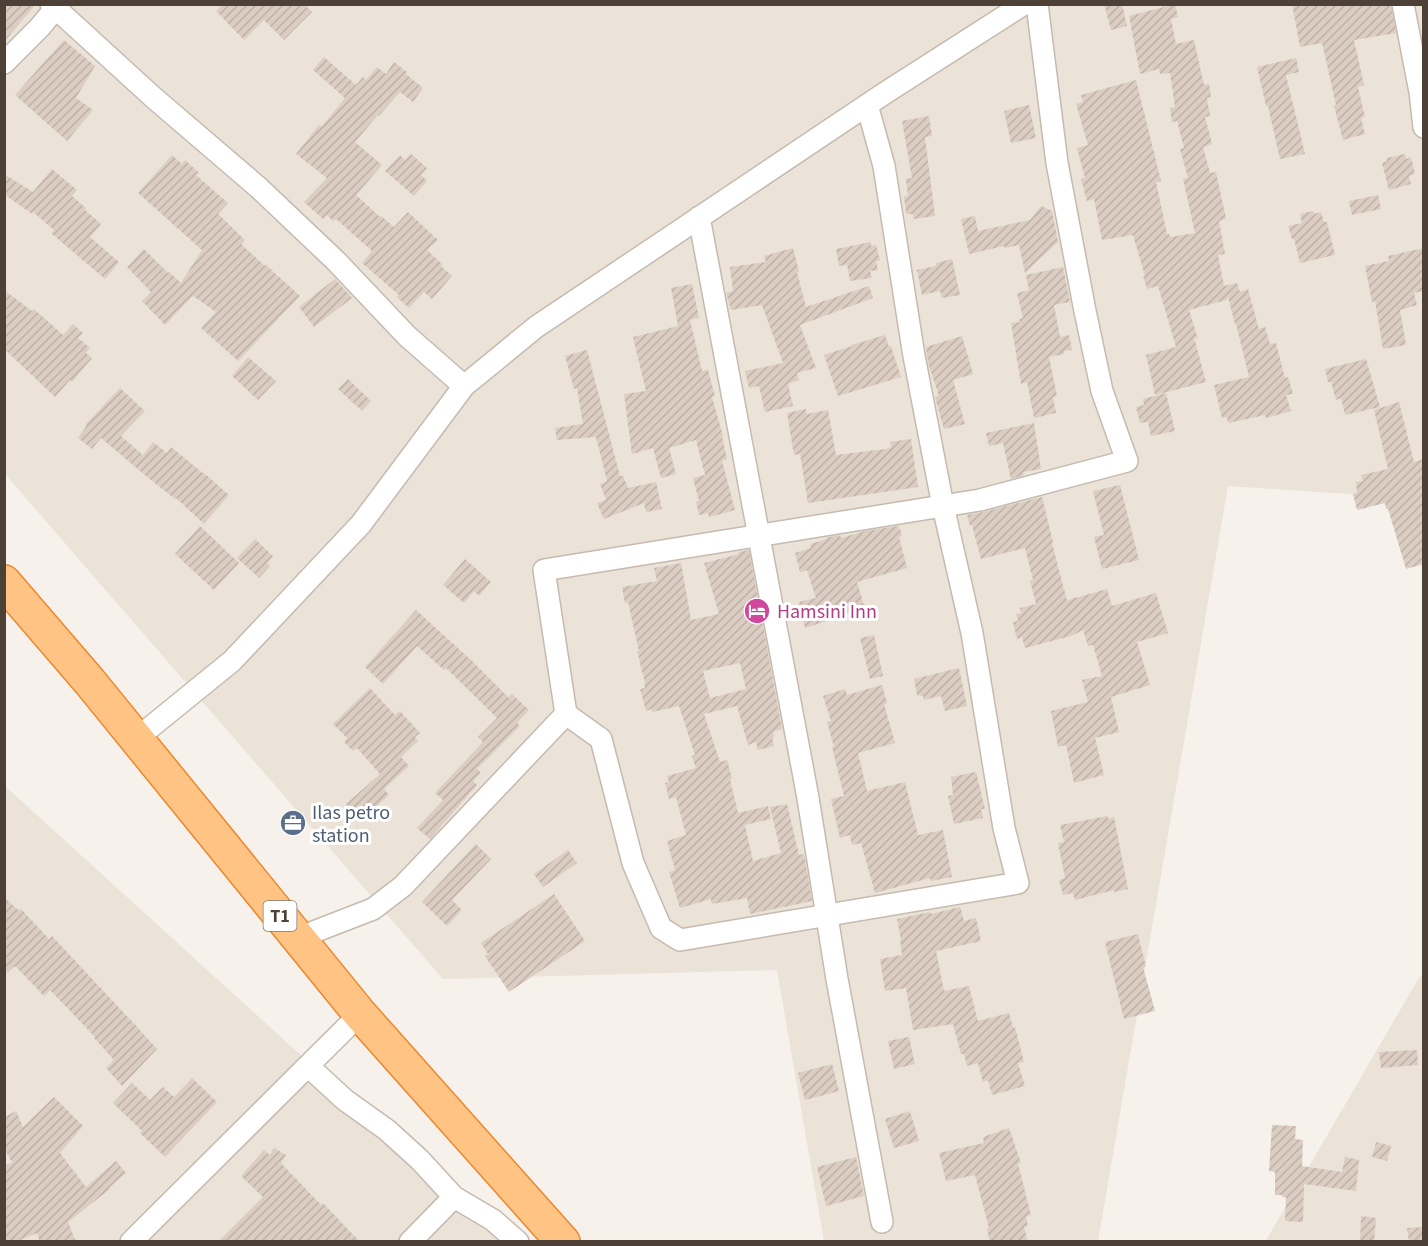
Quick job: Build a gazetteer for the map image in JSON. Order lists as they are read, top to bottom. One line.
{"streets":{"highway":["T1"]},"places":{"hotel":["Hamsini Inn"],"office":["Ilas petro station"]}}
